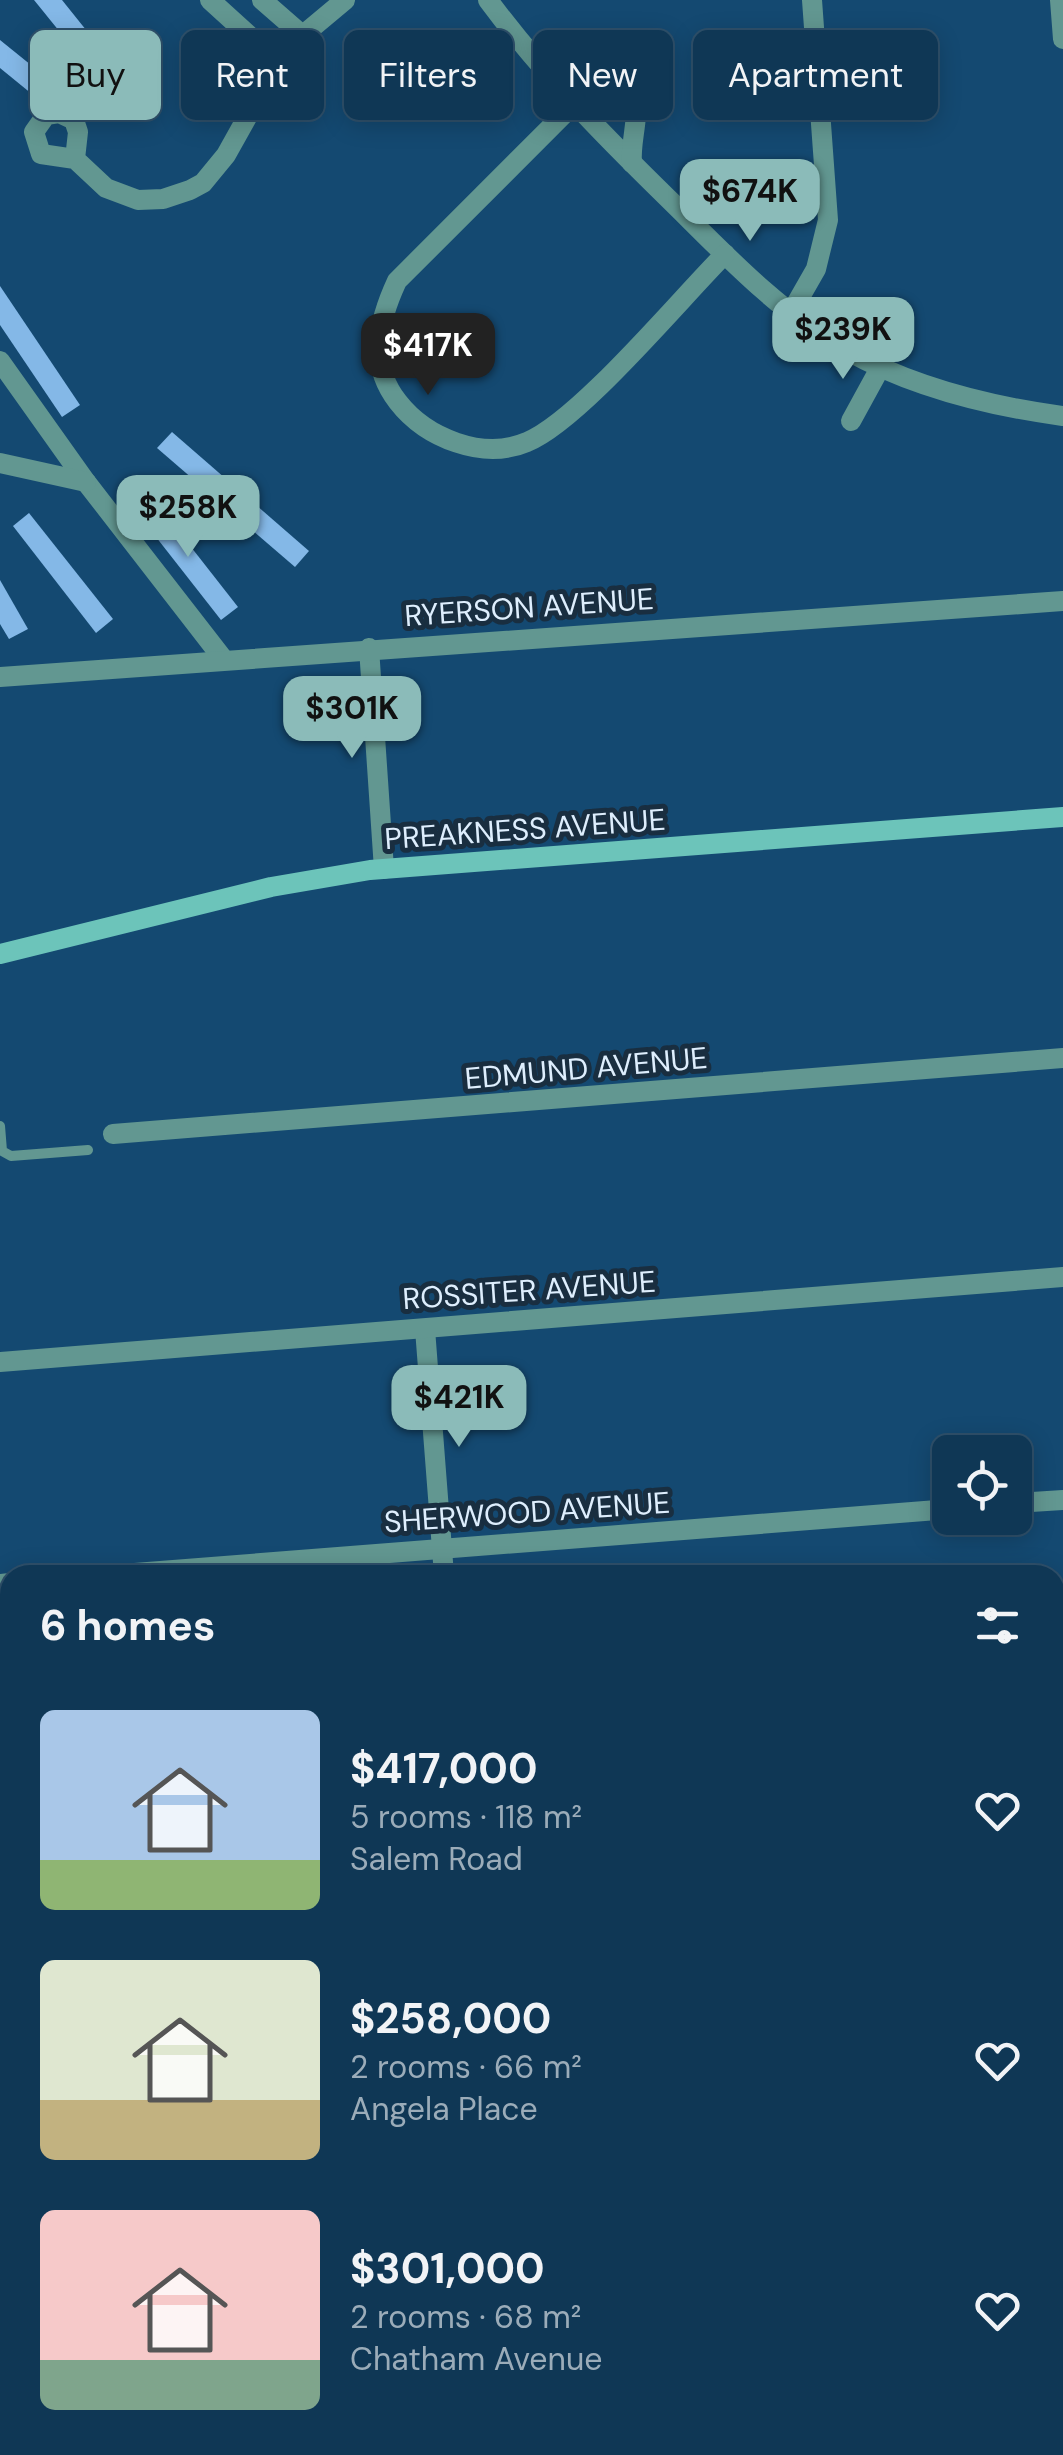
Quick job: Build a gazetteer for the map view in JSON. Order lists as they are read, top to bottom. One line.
{"streets":{"main road":["PREAKNESS AVENUE"],"street":["RYERSON AVENUE","EDMUND AVENUE","ROSSITER AVENUE","SHERWOOD AVENUE"]},"page":{"chip":["Buy","Rent","Filters","New","Apartment"],"price":["$674K","$239K","$417K","$258K","$301K","$421K"],"heading":"6 homes","list":[{"name":"$417,000","note":"5 rooms · 118 m² · Salem Road"},{"name":"$258,000","note":"2 rooms · 66 m² · Angela Place"},{"name":"$301,000","note":"2 rooms · 68 m² · Chatham Avenue"}]}}
